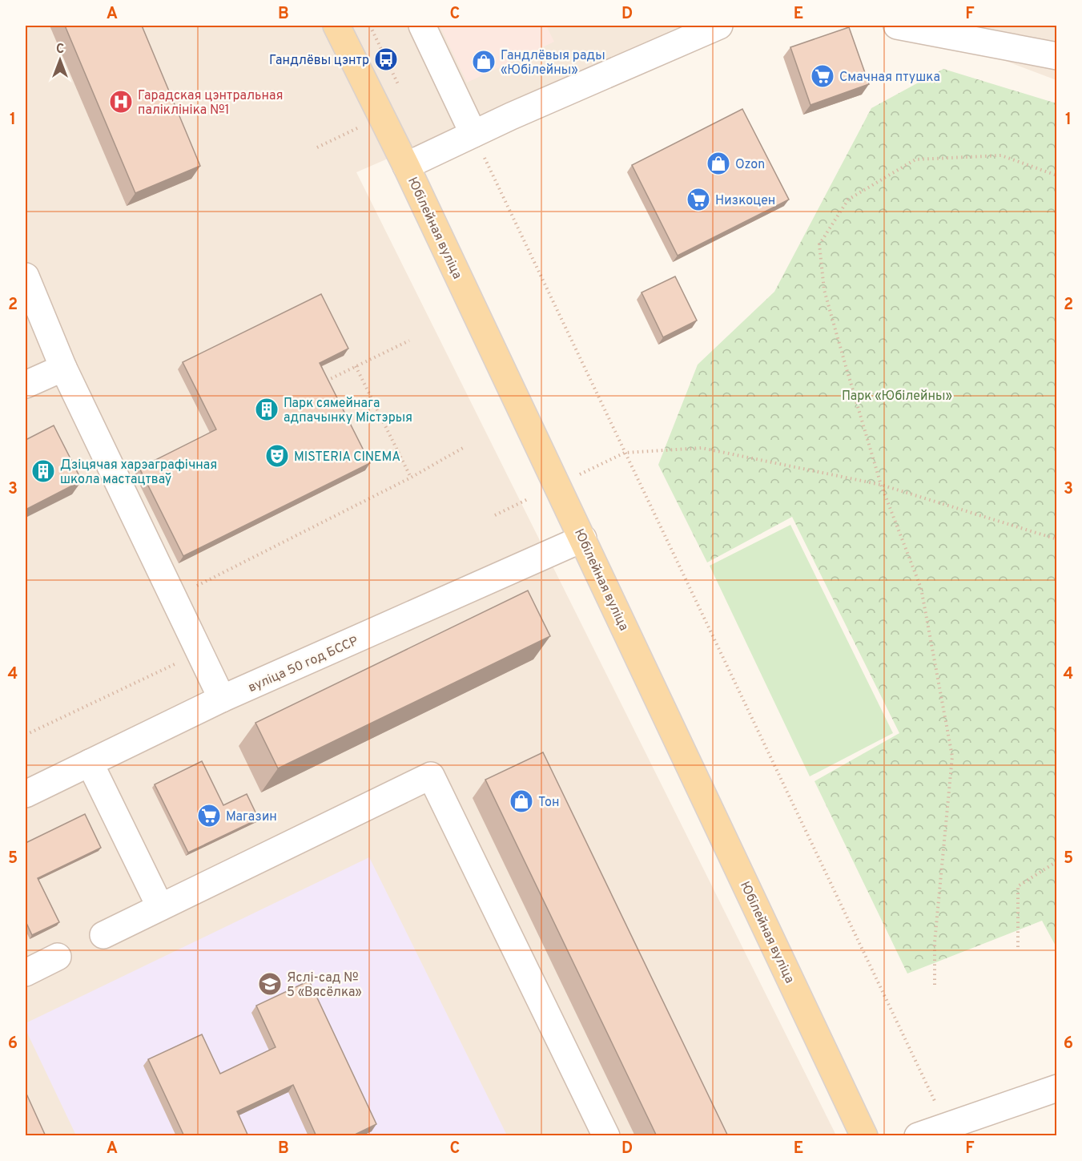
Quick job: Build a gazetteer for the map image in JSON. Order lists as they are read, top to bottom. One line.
{"streets":{"main road":["Юбілейная вуліца"],"street":["вуліца 50 год БССР"]},"crossings":[["Юбілейная вуліца","вуліца 50 год БССР"]],"parks":["Парк «Юбілейны»"],"places":{"bus stop":["Гандлёвы цэнтр"],"shop":["Гандлёвыя рады «Юбілейны»","Ozon","Тон"],"supermarket":["Смачная птушка","Низкоцен","Магазин"],"hospital":["Гарадская цэнтральная паліклініка №1"],"building":["Парк сямейнага адпачынку Містэрыя","Дзіцячая харэаграфічная школа мастацтваў"],"theatre":["MISTERIA CINEMA"],"school or university":["Яслі-сад № 5 «Вясёлка»"]},"north":"top","grid":{"columns":["A","B","C","D","E","F"],"rows":["1","2","3","4","5","6"]}}
